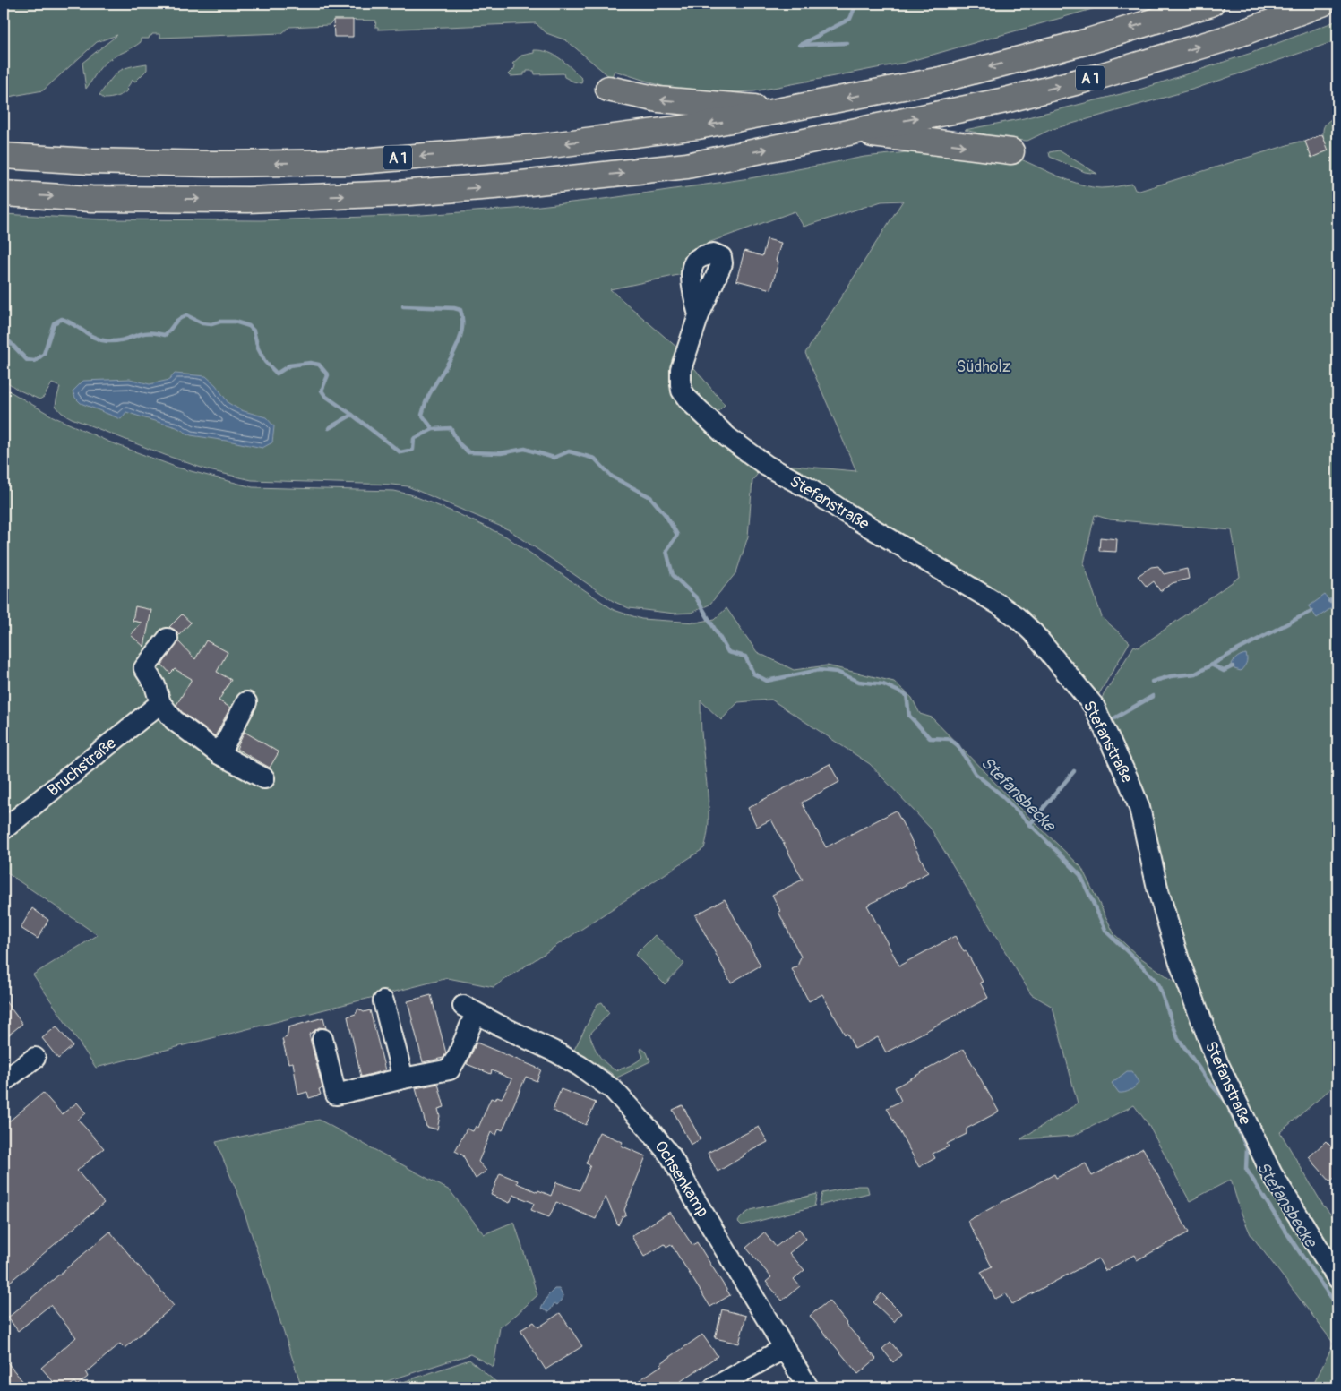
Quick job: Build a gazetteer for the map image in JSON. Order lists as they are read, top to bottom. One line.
{"streets":{"highway":["A 1"],"street":["Stefanstraße","Bruchstraße","Ochsenkamp"]},"water":["Stefansbecke"],"parks":["Südholz"]}
